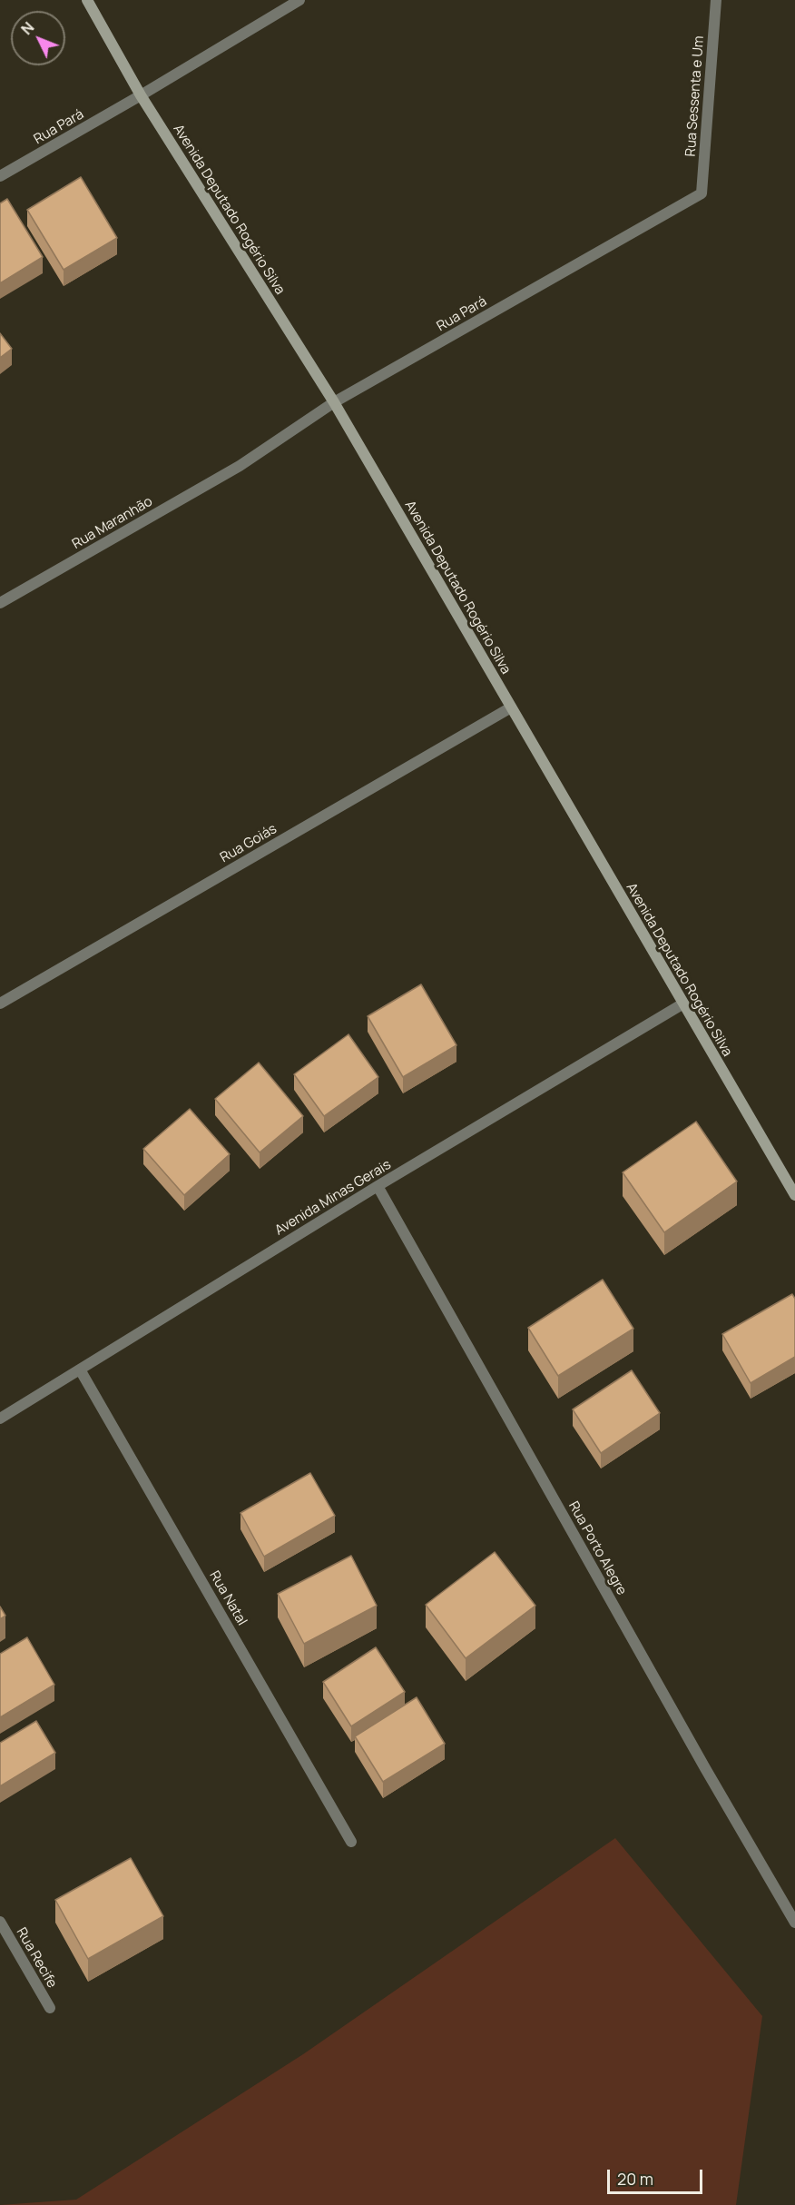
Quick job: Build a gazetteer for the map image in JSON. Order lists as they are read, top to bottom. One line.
{"streets":{"main road":["Avenida Deputado Rogério Silva"],"street":["Rua Sessenta e Um","Rua Pará","Rua Maranhão","Rua Goiás","Avenida Minas Gerais","Rua Porto Alegre","Rua Natal","Rua Recife"]},"crossings":[["Rua Sessenta e Um","Rua Pará"],["Rua Pará","Avenida Deputado Rogério Silva"],["Rua Pará","Rua Maranhão"],["Avenida Deputado Rogério Silva","Rua Goiás"],["Avenida Deputado Rogério Silva","Avenida Minas Gerais"],["Avenida Minas Gerais","Rua Porto Alegre"],["Avenida Minas Gerais","Rua Natal"]],"scale_bar":"20 m","north":"top left"}
